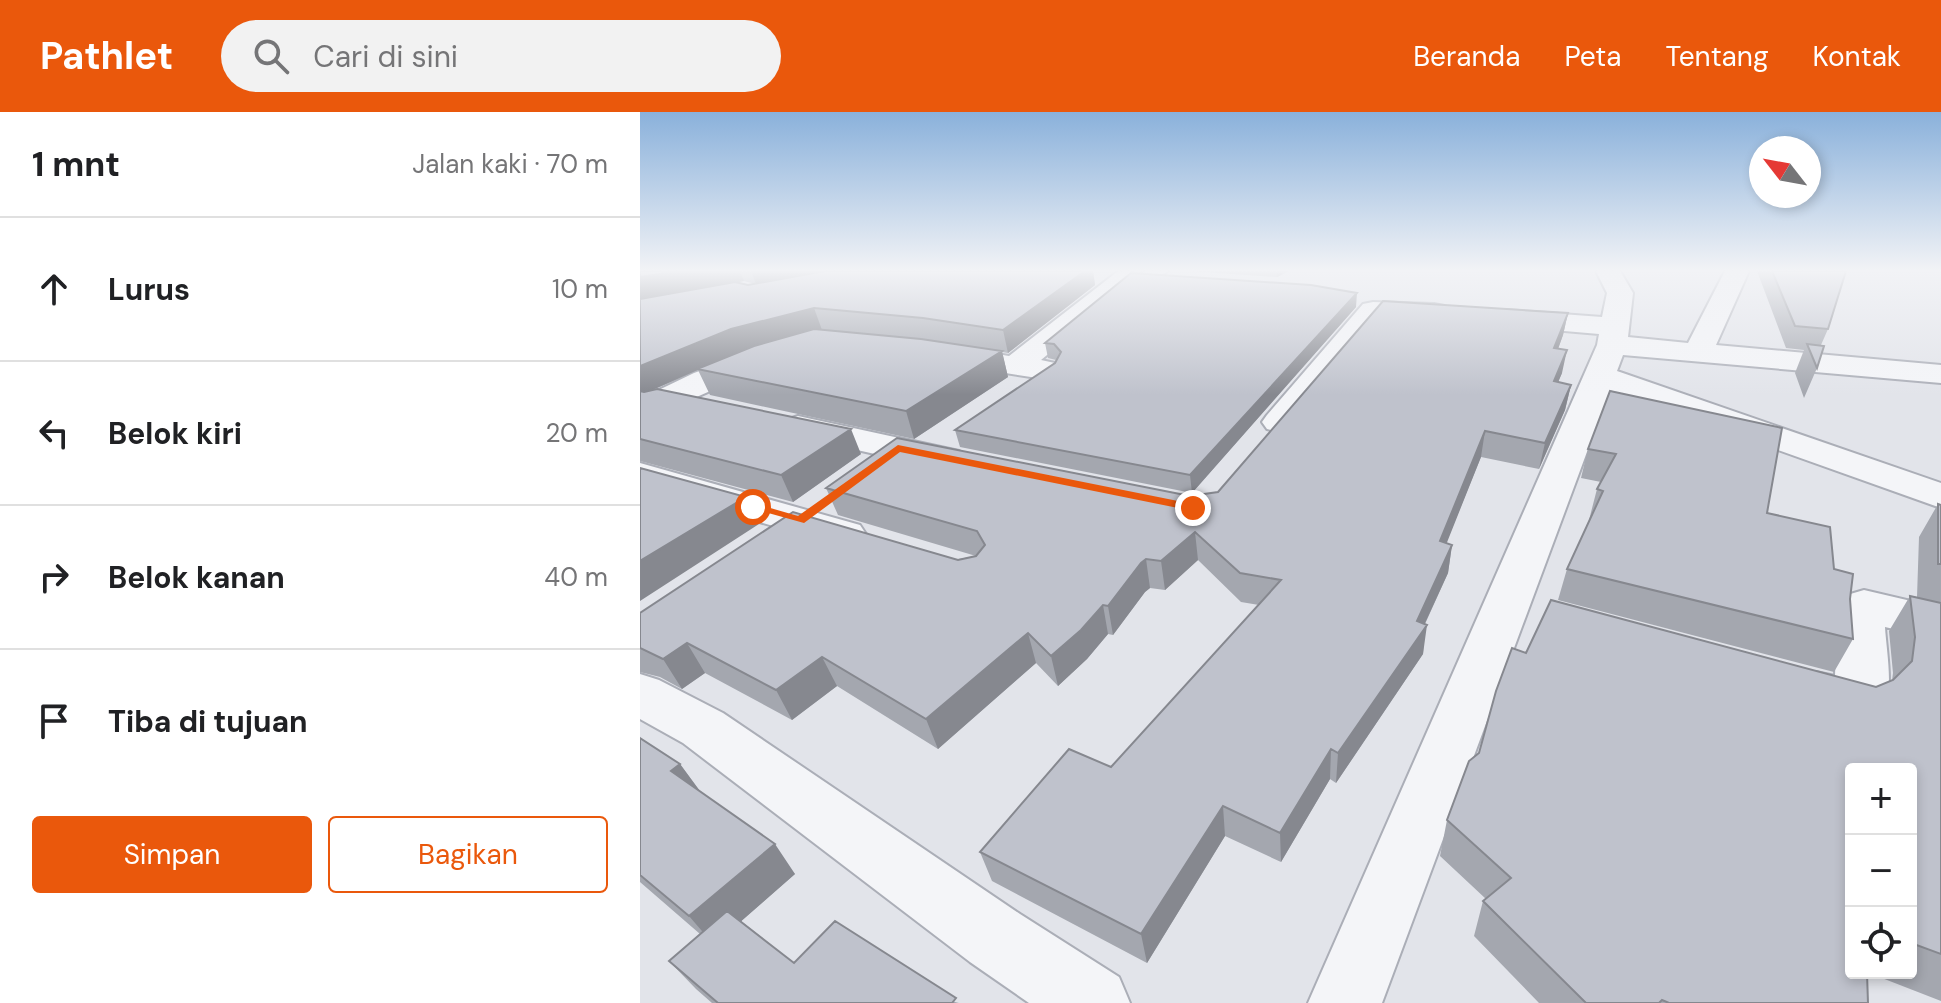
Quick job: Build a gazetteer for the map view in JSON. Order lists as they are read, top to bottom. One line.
{"north":"top left","page":{"header":"Pathlet","search":"Cari di sini","nav":["Beranda","Peta","Tentang","Kontak"],"heading":["1 mnt","Jalan kaki · 70 m"],"list":[["Lurus","10 m"],["Belok kiri","20 m"],["Belok kanan","40 m"],"Tiba di tujuan"],"map_buttons":["+","−"],"buttons":["Simpan","Bagikan"]}}
